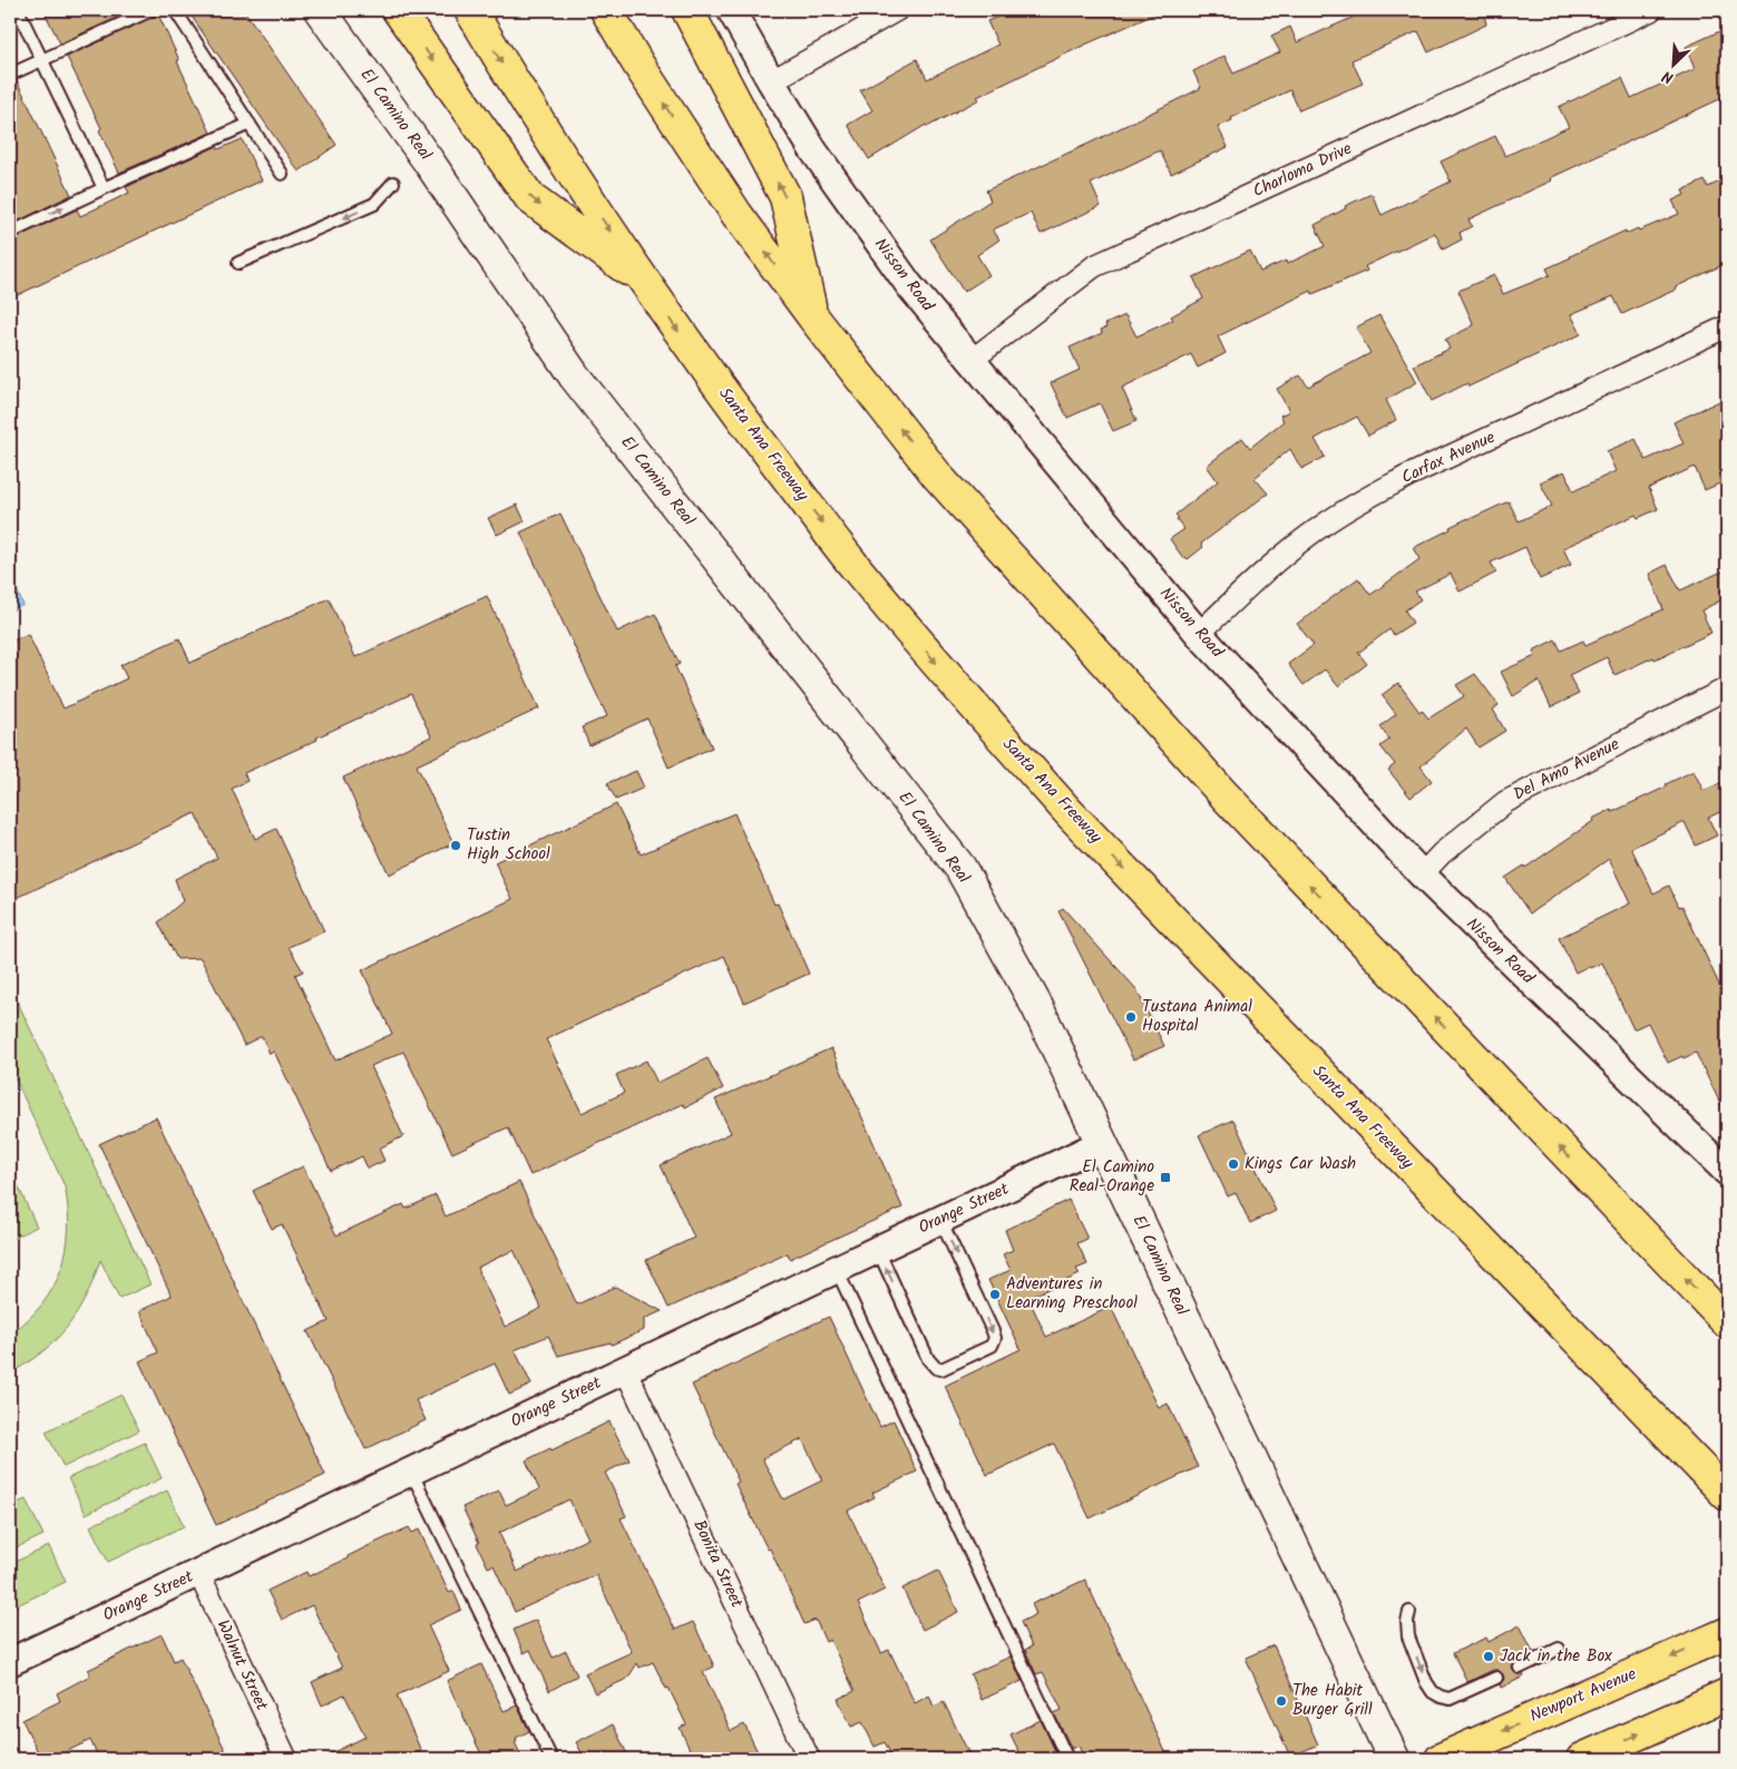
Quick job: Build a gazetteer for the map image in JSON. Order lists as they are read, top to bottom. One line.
{"streets":{"main road":["El Camino Real","Santa Ana Freeway","Newport Avenue"],"street":["Charloma Drive","Nisson Road","Carfax Avenue","Del Amo Avenue","Orange Street","Bonita Street","Walnut Street"]},"crossings":[["El Camino Real","Orange Street"],["Charloma Drive","Nisson Road"],["Nisson Road","Carfax Avenue"],["Nisson Road","Del Amo Avenue"],["Orange Street","Bonita Street"],["Orange Street","Walnut Street"]],"places":{"other":["Tustin High School","Tustana Animal Hospital","Kings Car Wash","Adventures in Learning Preschool","Jack in the Box","The Habit Burger Grill"],"transit":["El Camino Real-Orange"]},"north":"bottom left"}
